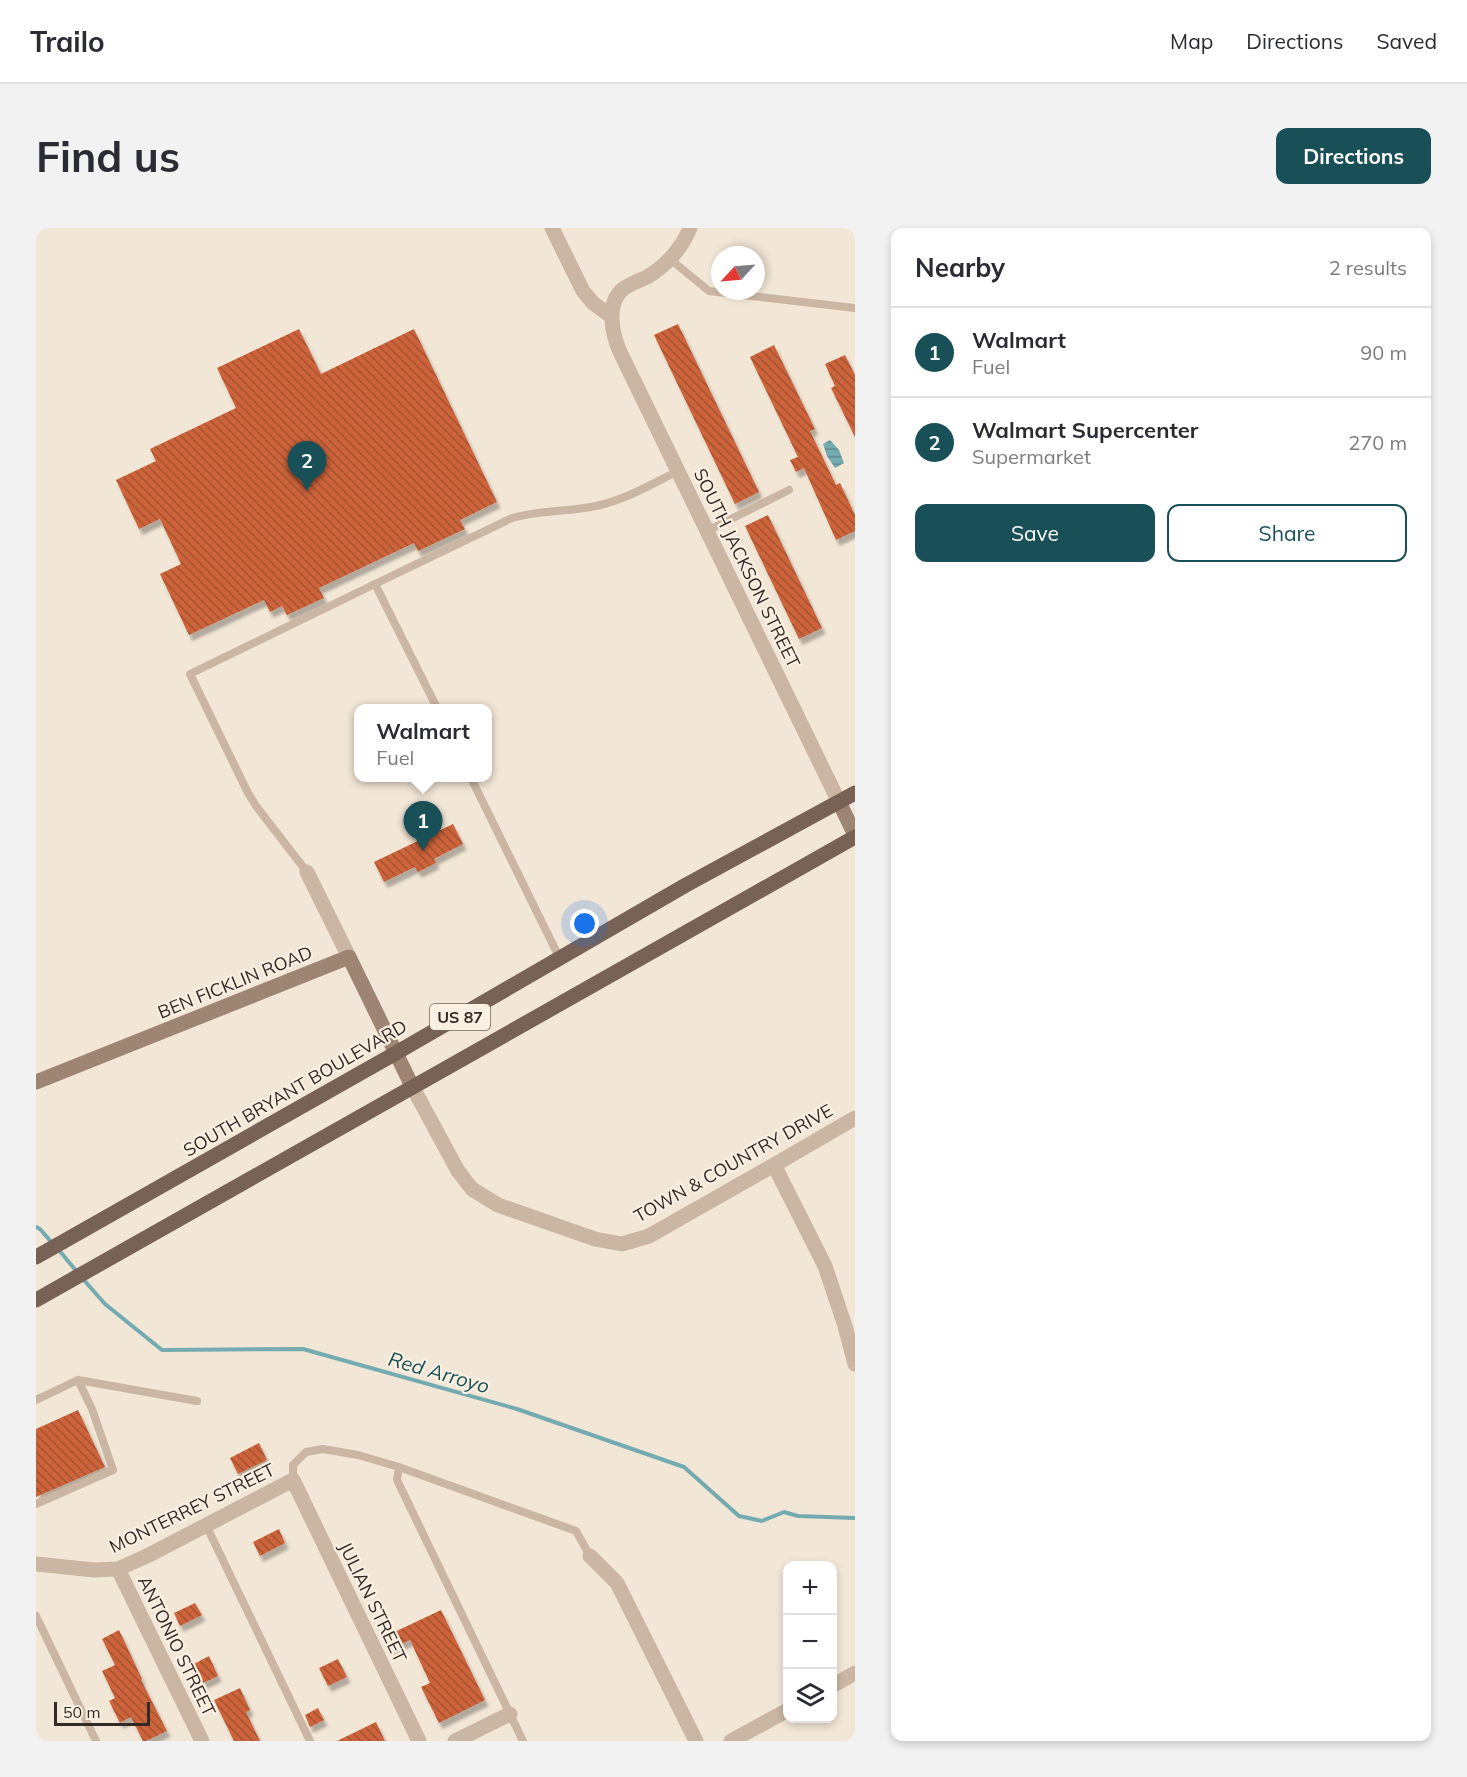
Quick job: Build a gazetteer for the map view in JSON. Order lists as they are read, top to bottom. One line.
{"streets":{"main road":["US 87","SOUTH BRYANT BOULEVARD"],"street":["SOUTH JACKSON STREET","BEN FICKLIN ROAD","TOWN & COUNTRY DRIVE","MONTERREY STREET","JULIAN STREET","ANTONIO STREET"]},"crossings":[["SOUTH JACKSON STREET","US 87"],["SOUTH JACKSON STREET","SOUTH BRYANT BOULEVARD"],["US 87","TOWN & COUNTRY DRIVE"],["MONTERREY STREET","JULIAN STREET"],["MONTERREY STREET","ANTONIO STREET"]],"water":["Red Arroyo"],"scale_bar":"50 m","north":"bottom left","page":{"header":"Trailo","nav":["Map","Directions","Saved"],"buttons":["Directions",["Save","Share"]],"title":"Find us","heading":["Nearby","2 results"],"list":[{"mark":"1","name":"Walmart","note":"Fuel","value":"90 m"},{"mark":"2","name":"Walmart Supercenter","note":"Supermarket","value":"270 m"}],"pins":["2","1"],"popup":["Walmart","Fuel"],"map_buttons":["+","−"],"scale":"50 m"}}
